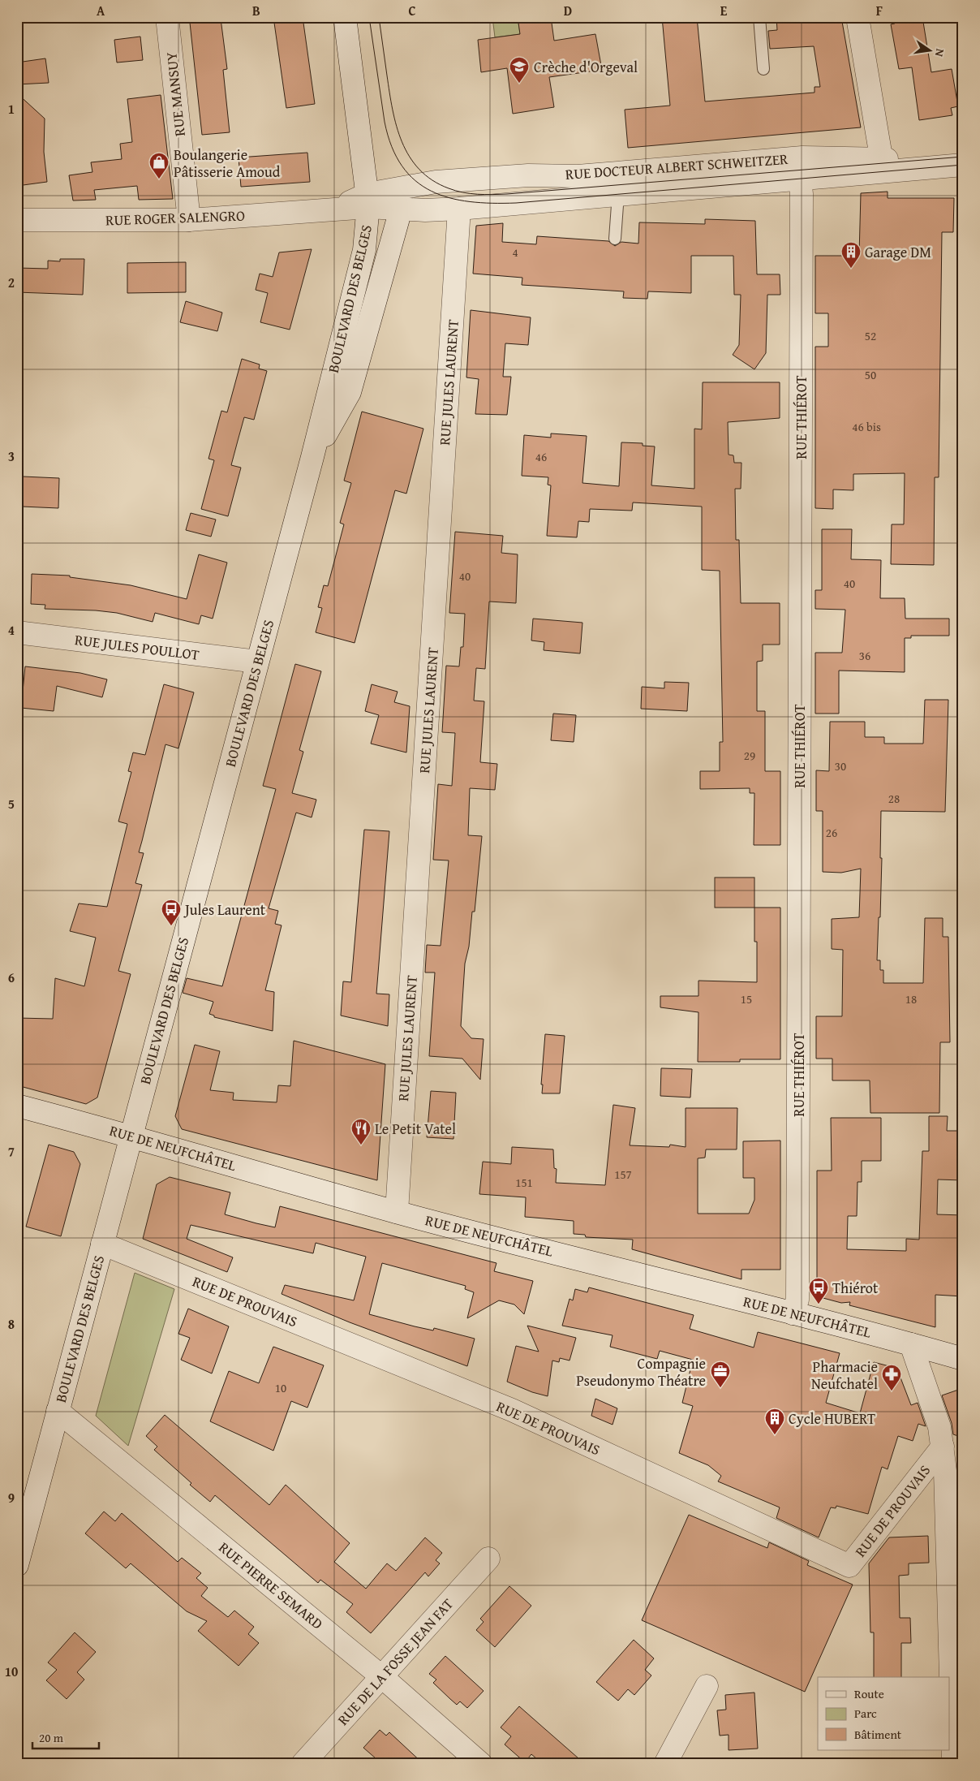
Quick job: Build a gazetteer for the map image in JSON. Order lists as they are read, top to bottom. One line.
{"streets":{"street":["RUE MANSUY","RUE DOCTEUR ALBERT SCHWEITZER","RUE ROGER SALENGRO","BOULEVARD DES BELGES","RUE JULES LAURENT","RUE THIÉROT","RUE JULES POULLOT","RUE DE NEUFCHÂTEL","RUE DE PROUVAIS","RUE PIERRE SEMARD","RUE DE LA FOSSE JEAN FAT"]},"crossings":[["RUE MANSUY","RUE ROGER SALENGRO"],["RUE DOCTEUR ALBERT SCHWEITZER","RUE ROGER SALENGRO"],["RUE DOCTEUR ALBERT SCHWEITZER","BOULEVARD DES BELGES"],["RUE DOCTEUR ALBERT SCHWEITZER","RUE JULES LAURENT"],["RUE DOCTEUR ALBERT SCHWEITZER","RUE THIÉROT"],["RUE ROGER SALENGRO","BOULEVARD DES BELGES"],["BOULEVARD DES BELGES","RUE JULES POULLOT"],["BOULEVARD DES BELGES","RUE DE NEUFCHÂTEL"],["BOULEVARD DES BELGES","RUE DE PROUVAIS"],["BOULEVARD DES BELGES","RUE PIERRE SEMARD"],["RUE JULES LAURENT","RUE DE NEUFCHÂTEL"],["RUE THIÉROT","RUE DE NEUFCHÂTEL"],["RUE PIERRE SEMARD","RUE DE LA FOSSE JEAN FAT"]],"places":{"school or university":["Crèche d'Orgeval"],"shop":["Boulangerie Pâtisserie Amoud"],"building":["Garage DM","Cycle HUBERT"],"bus stop":["Jules Laurent","Thiérot"],"restaurant":["Le Petit Vatel"],"office":["Compagnie Pseudonymo Théatre"],"pharmacy":["Pharmacie Neufchatel"]},"house_numbers":["4","52","50","46 bis","46","40","40","36","29","30","28","26","15","18","157","151","10"],"legend":["Route","Parc","Bâtiment"],"scale_bar":"20 m","north":"right","grid":{"columns":["A","B","C","D","E","F"],"rows":["1","2","3","4","5","6","7","8","9","10"]}}
